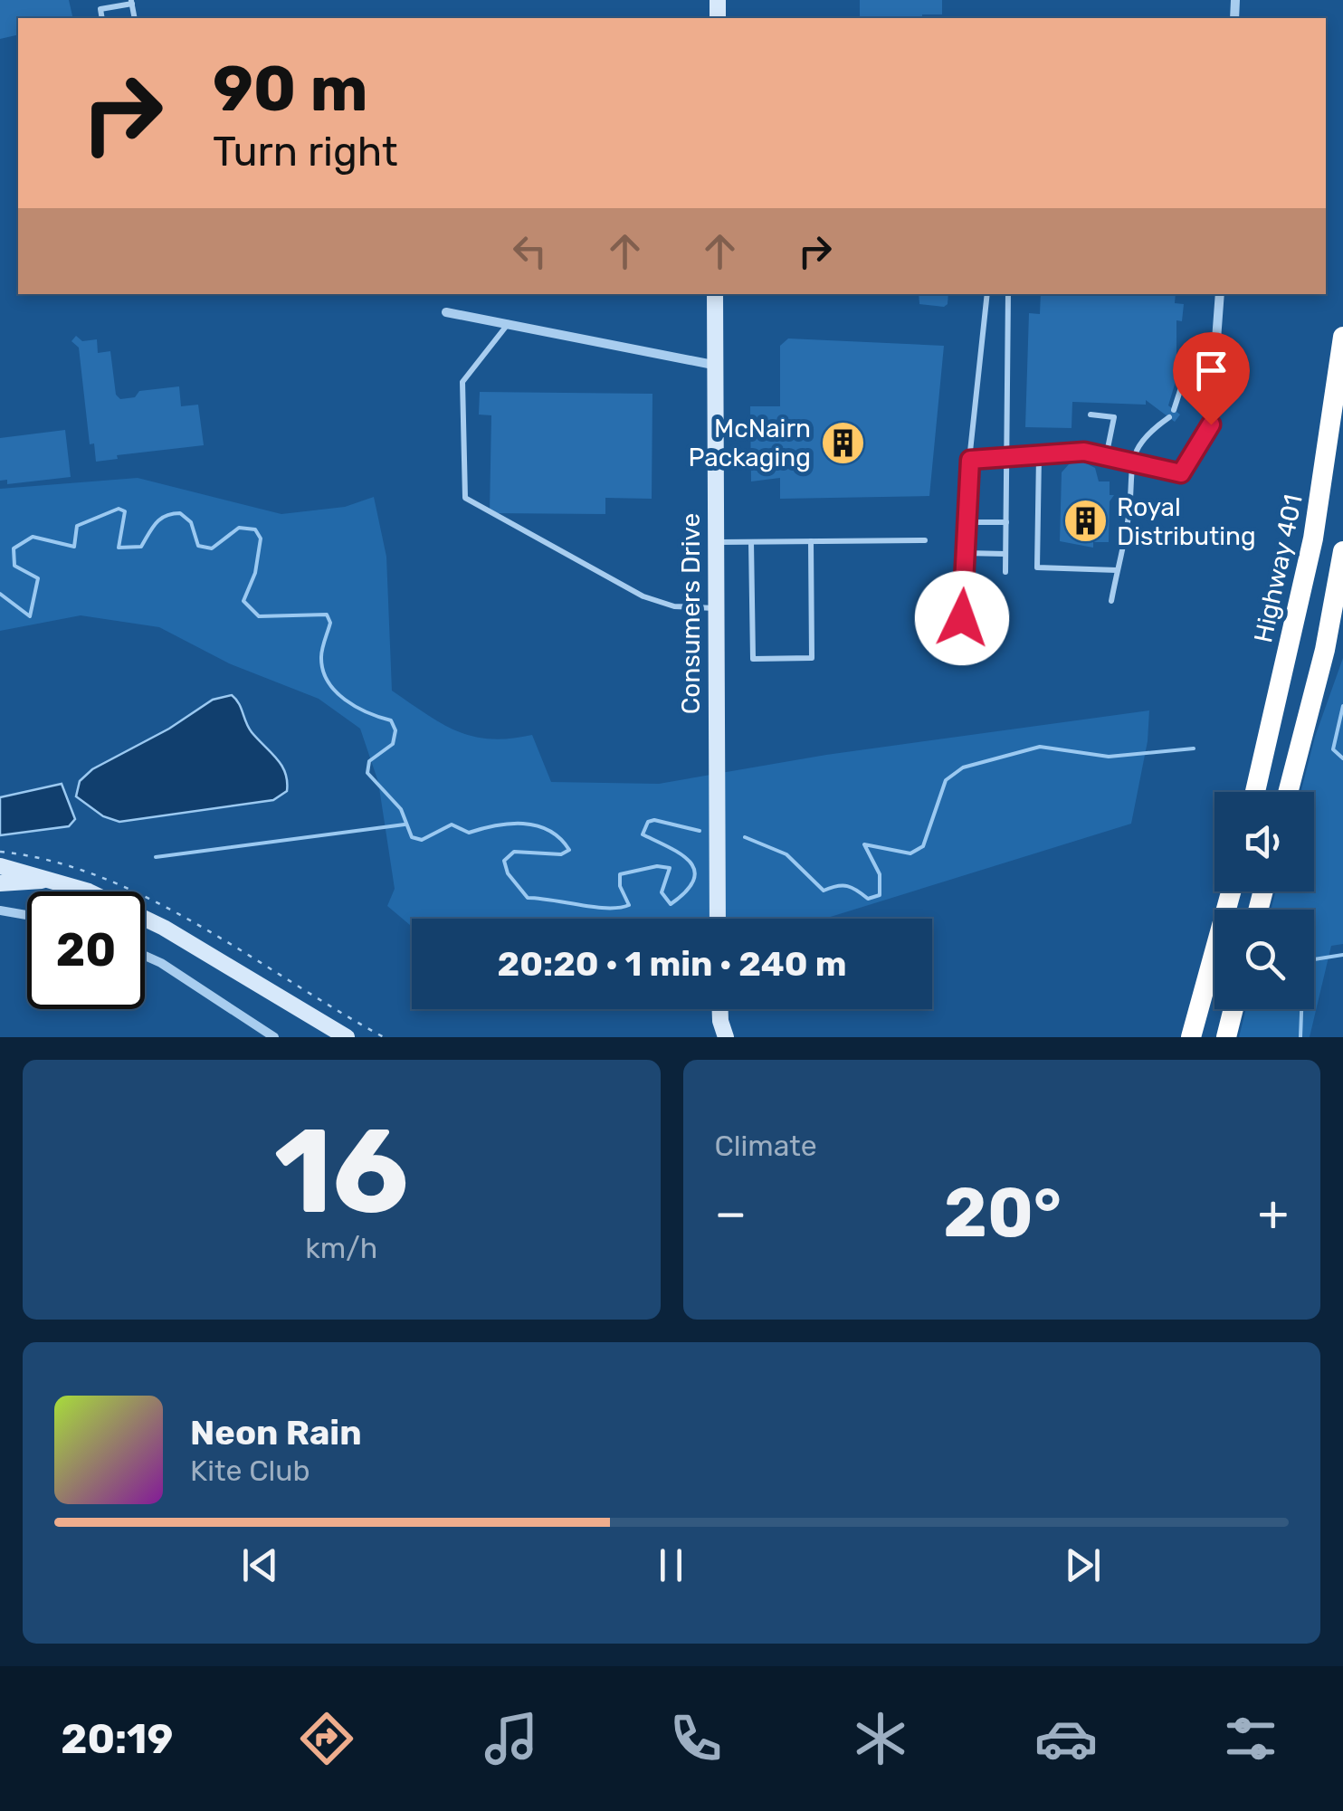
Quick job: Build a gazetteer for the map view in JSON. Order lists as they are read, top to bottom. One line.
{"streets":{"highway":["Highway 401"],"main road":["Consumers Drive"]},"places":{"building":["McNairn Packaging","Royal Distributing"]},"page":{"turn":["90 m","Turn right"],"limit":"20","trip":"20:20 · 1 min · 240 m","tile":[["16","km/h"],"Climate"],"heat":["−","20°","+"],"song":["Neon Rain","Kite Club"],"tabs":"20:19"}}
